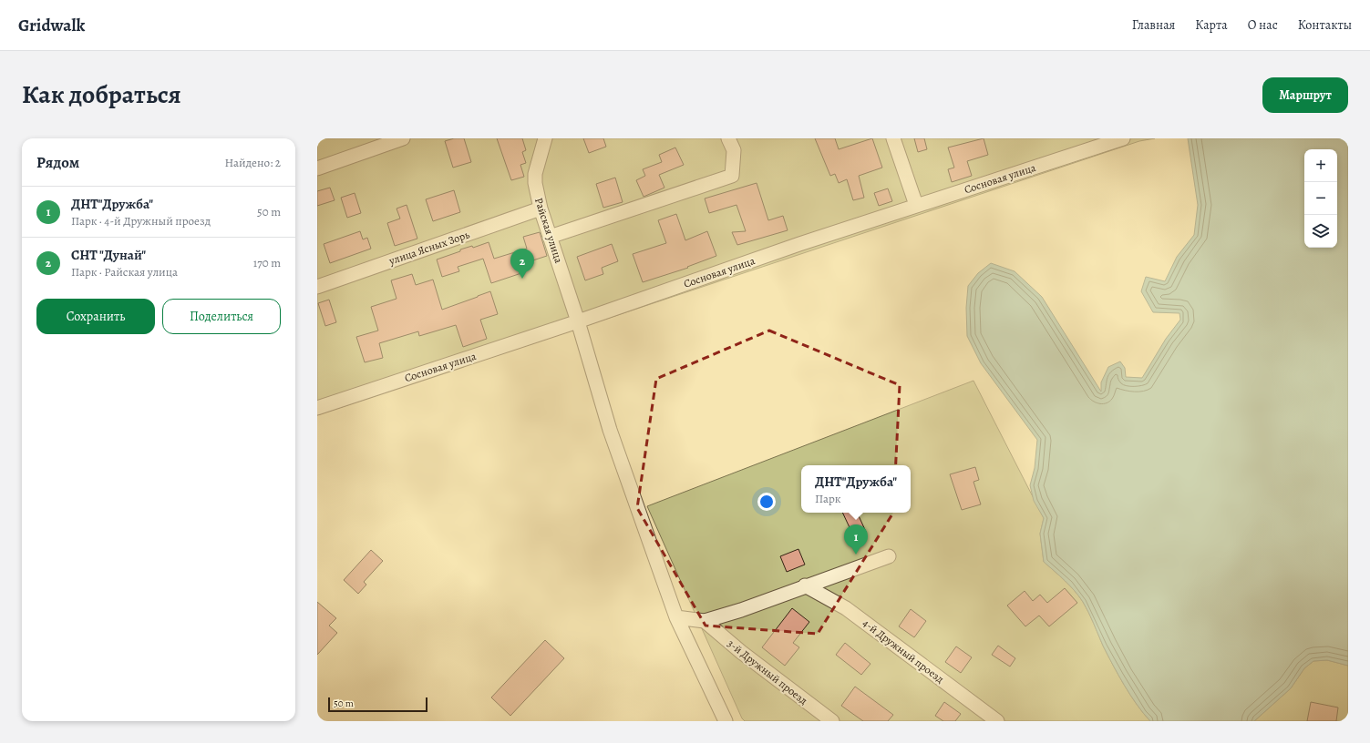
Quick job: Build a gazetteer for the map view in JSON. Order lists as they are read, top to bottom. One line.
{"streets":{"street":["Сосновая улица","Райская улица","улица Ясных Зорь","4-й Дружный проезд","3-й Дружный проезд"]},"crossings":[["Сосновая улица","Райская улица"],["Райская улица","улица Ясных Зорь"]],"scale_bar":"50 m","page":{"header":"Gridwalk","nav":["Главная","Карта","О нас","Контакты"],"title":"Как добраться","buttons":["Маршрут",["Сохранить","Поделиться"]],"heading":["Рядом","Найдено: 2"],"map_buttons":["+","−"],"list":[{"mark":"1","name":"ДНТ\"Дружба\"","note":"Парк · 4-й Дружный проезд","value":"50 m"},{"mark":"2","name":"СНТ \"Дунай\"","note":"Парк · Райская улица","value":"170 m"}],"pins":["2","1"],"popup":["ДНТ\"Дружба\"","Парк"],"scale":"50 m"}}
